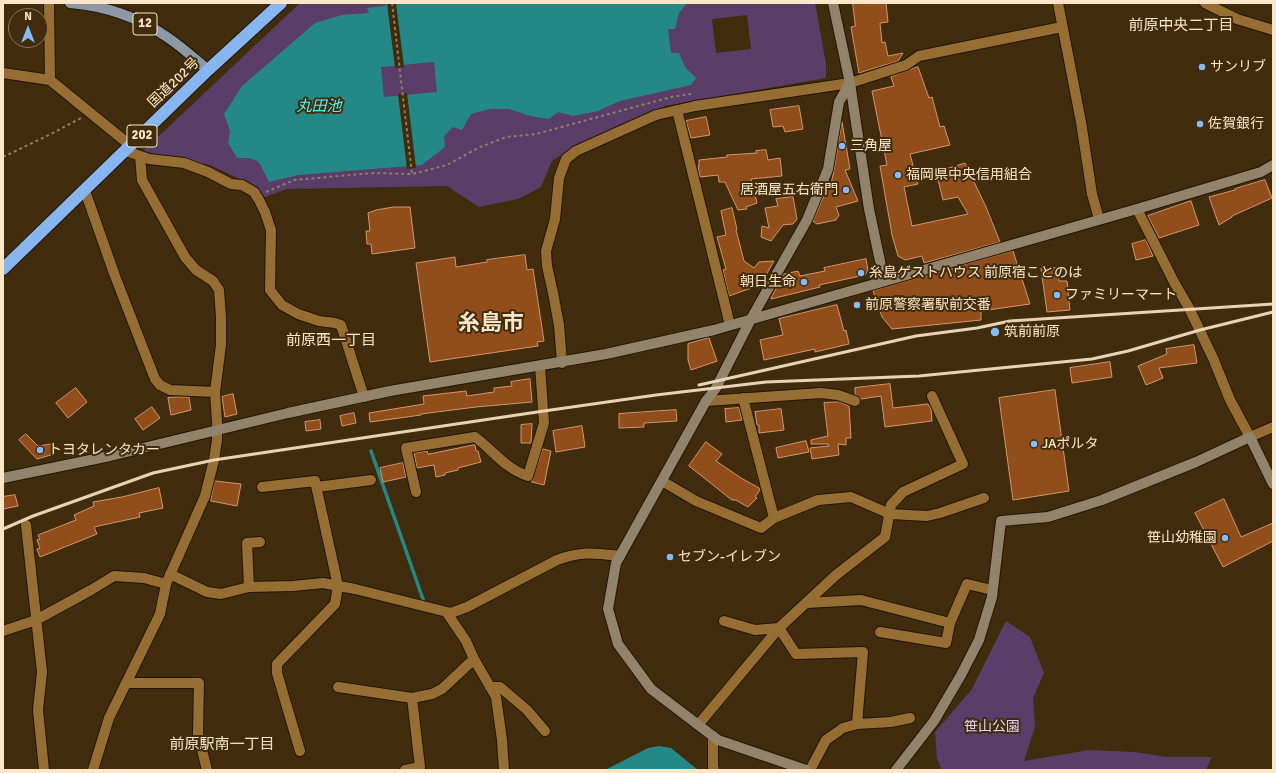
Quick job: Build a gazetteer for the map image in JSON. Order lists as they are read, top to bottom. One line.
{"streets":{"highway":["国道202号","202"],"main road":["12"]},"crossings":[["12","国道202号"]],"districts":["前原中央二丁目","糸島市","前原西一丁目","前原駅南一丁目"],"water":["丸田池"],"parks":["笹山公園"],"places":["サンリブ","佐賀銀行","三角屋","福岡県中央信用組合","居酒屋五右衛門","糸島ゲストハウス 前原宿ことのは","朝日生命","ファミリーマート","前原警察署駅前交番","筑前前原","JAポルタ","トヨタレンタカー","笹山幼稚園","セブン-イレブン"],"north":"top"}
